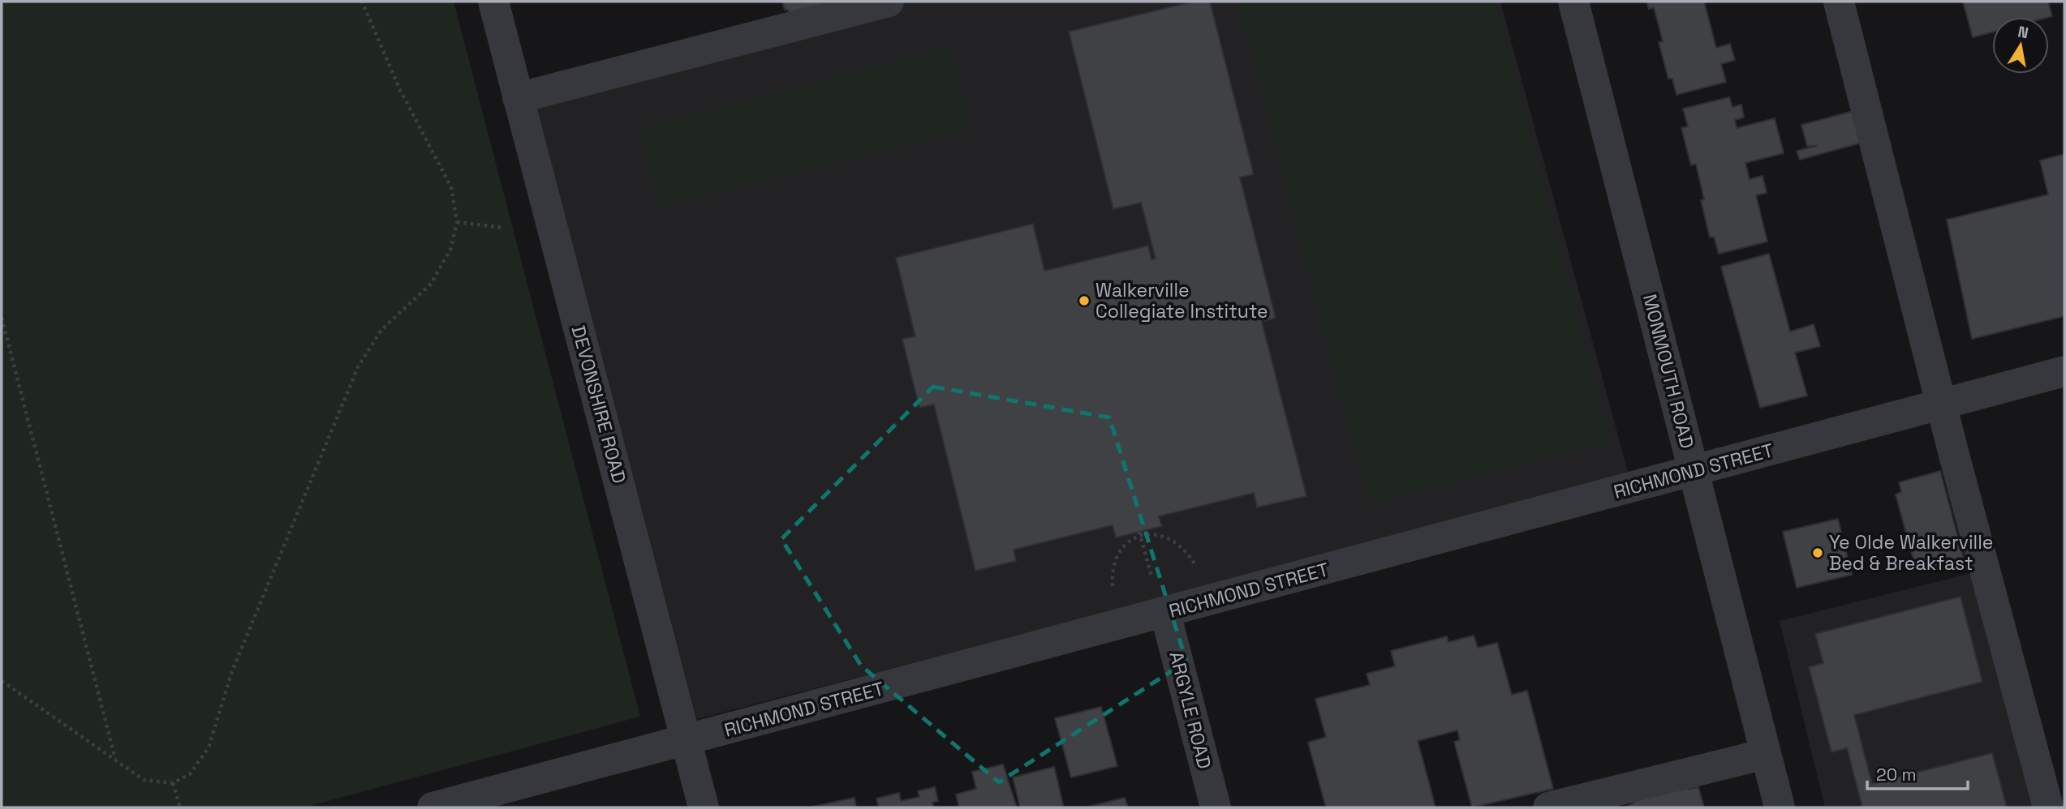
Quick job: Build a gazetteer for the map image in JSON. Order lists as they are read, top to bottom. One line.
{"streets":{"street":["MONMOUTH ROAD","DEVONSHIRE ROAD","RICHMOND STREET","ARGYLE ROAD"]},"crossings":[["MONMOUTH ROAD","RICHMOND STREET"],["DEVONSHIRE ROAD","RICHMOND STREET"],["RICHMOND STREET","ARGYLE ROAD"]],"places":["Walkerville Collegiate Institute","Ye Olde Walkerville Bed & Breakfast"],"scale_bar":"20 m","north":"top"}
